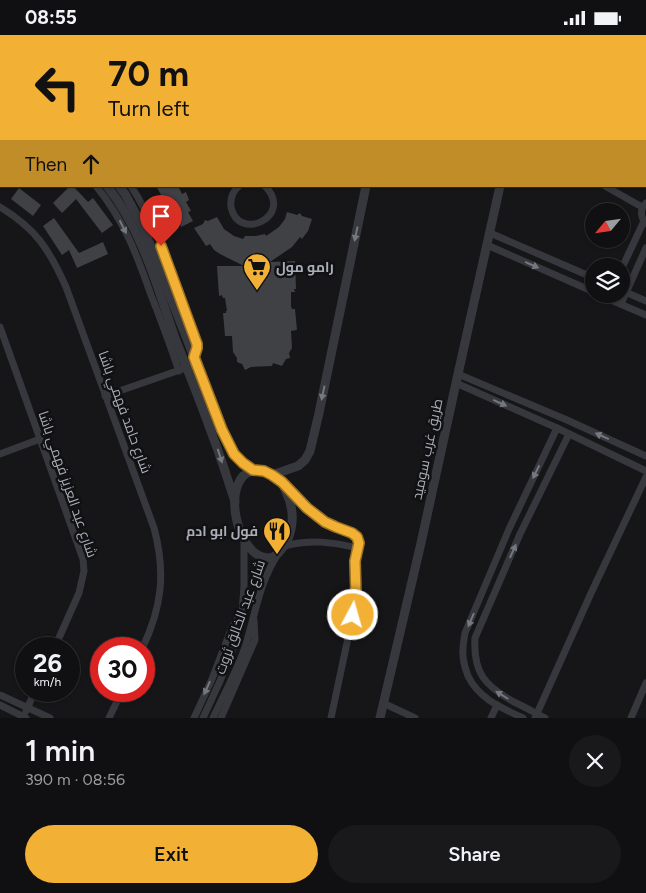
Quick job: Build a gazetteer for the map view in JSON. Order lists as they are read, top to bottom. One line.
{"streets":{"street":["شارع حامد فهمي باشا","طريق غرب سوميد","شارع عبد العزيز فهمي باشا","شارع عبد الخالق ثروت"]},"places":{"supermarket":["رامو مول"],"restaurant":["فول ابو ادم"]},"north":"bottom left","page":{"status":"08:55","turn":["70 m","Turn left"],"then":"Then","speed":"26 km/h","limit":"30","heading":["1 min","390 m · 08:56"],"buttons":["Exit","Share"]}}
